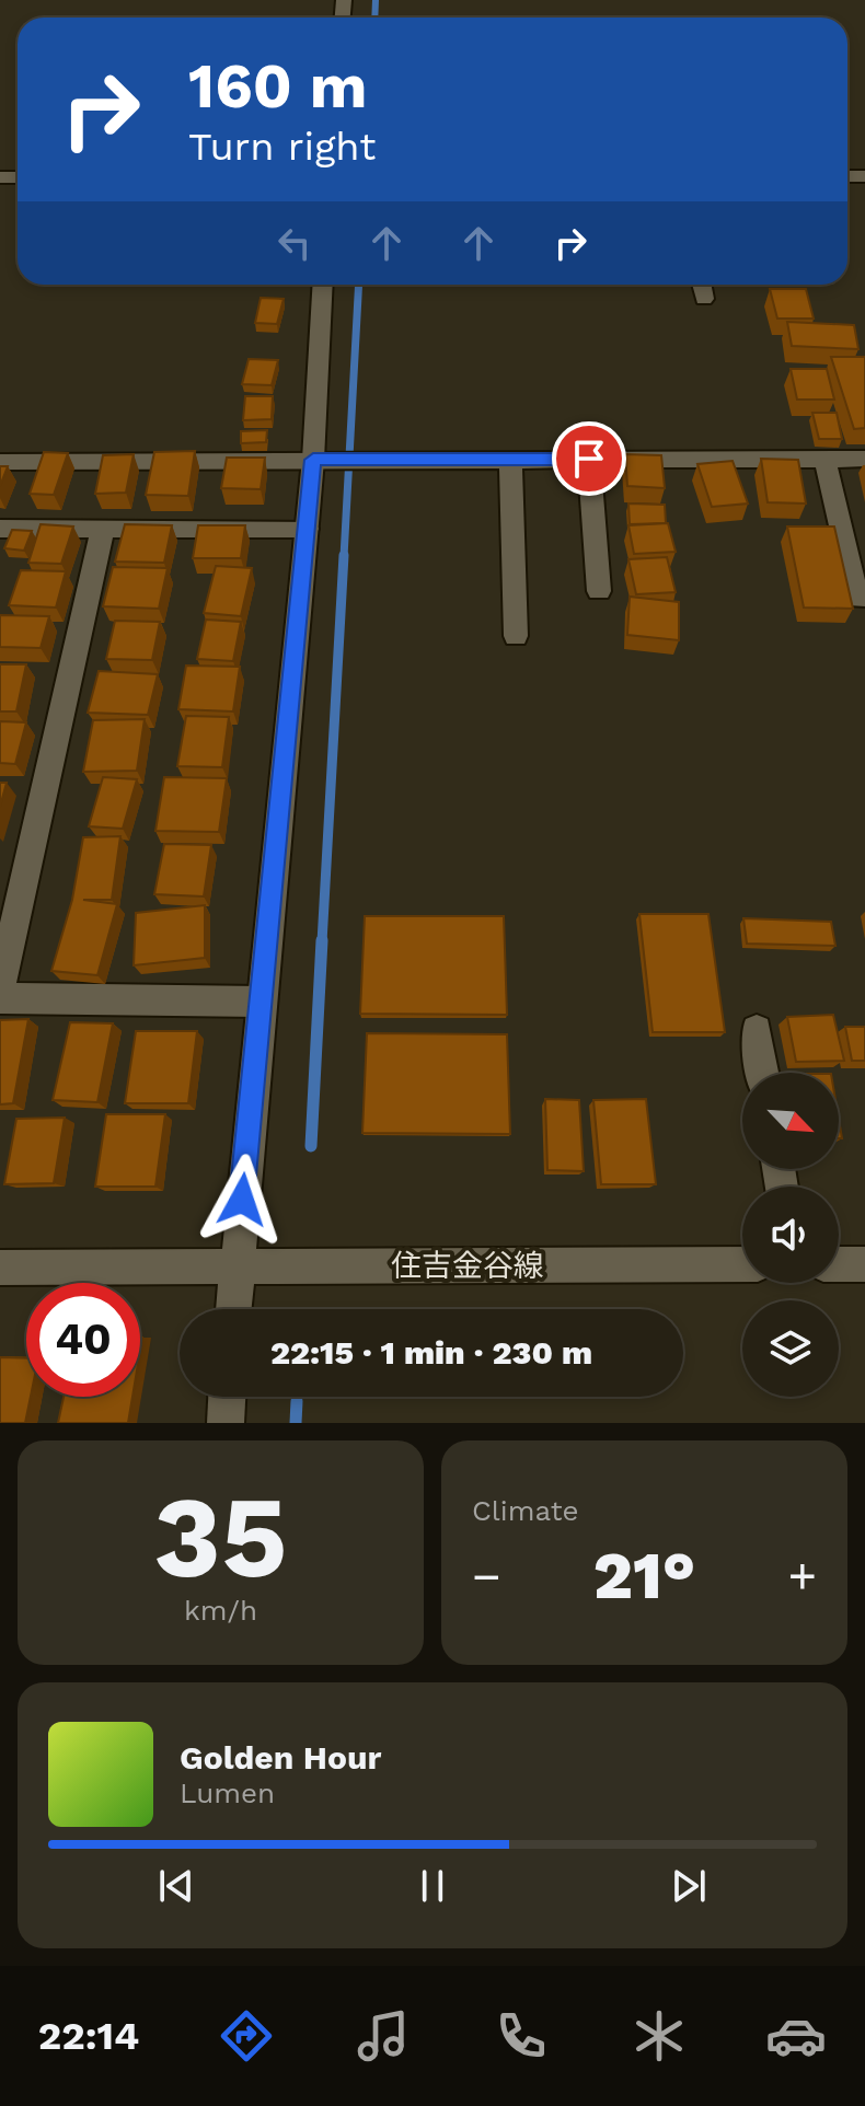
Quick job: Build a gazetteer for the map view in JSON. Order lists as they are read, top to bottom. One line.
{"streets":{"street":["住吉金谷線"]},"north":"bottom right","page":{"turn":["160 m","Turn right"],"limit":"40","trip":"22:15 · 1 min · 230 m","tile":[["35","km/h"],"Climate"],"heat":["−","21°","+"],"song":["Golden Hour","Lumen"],"tabs":"22:14"}}
